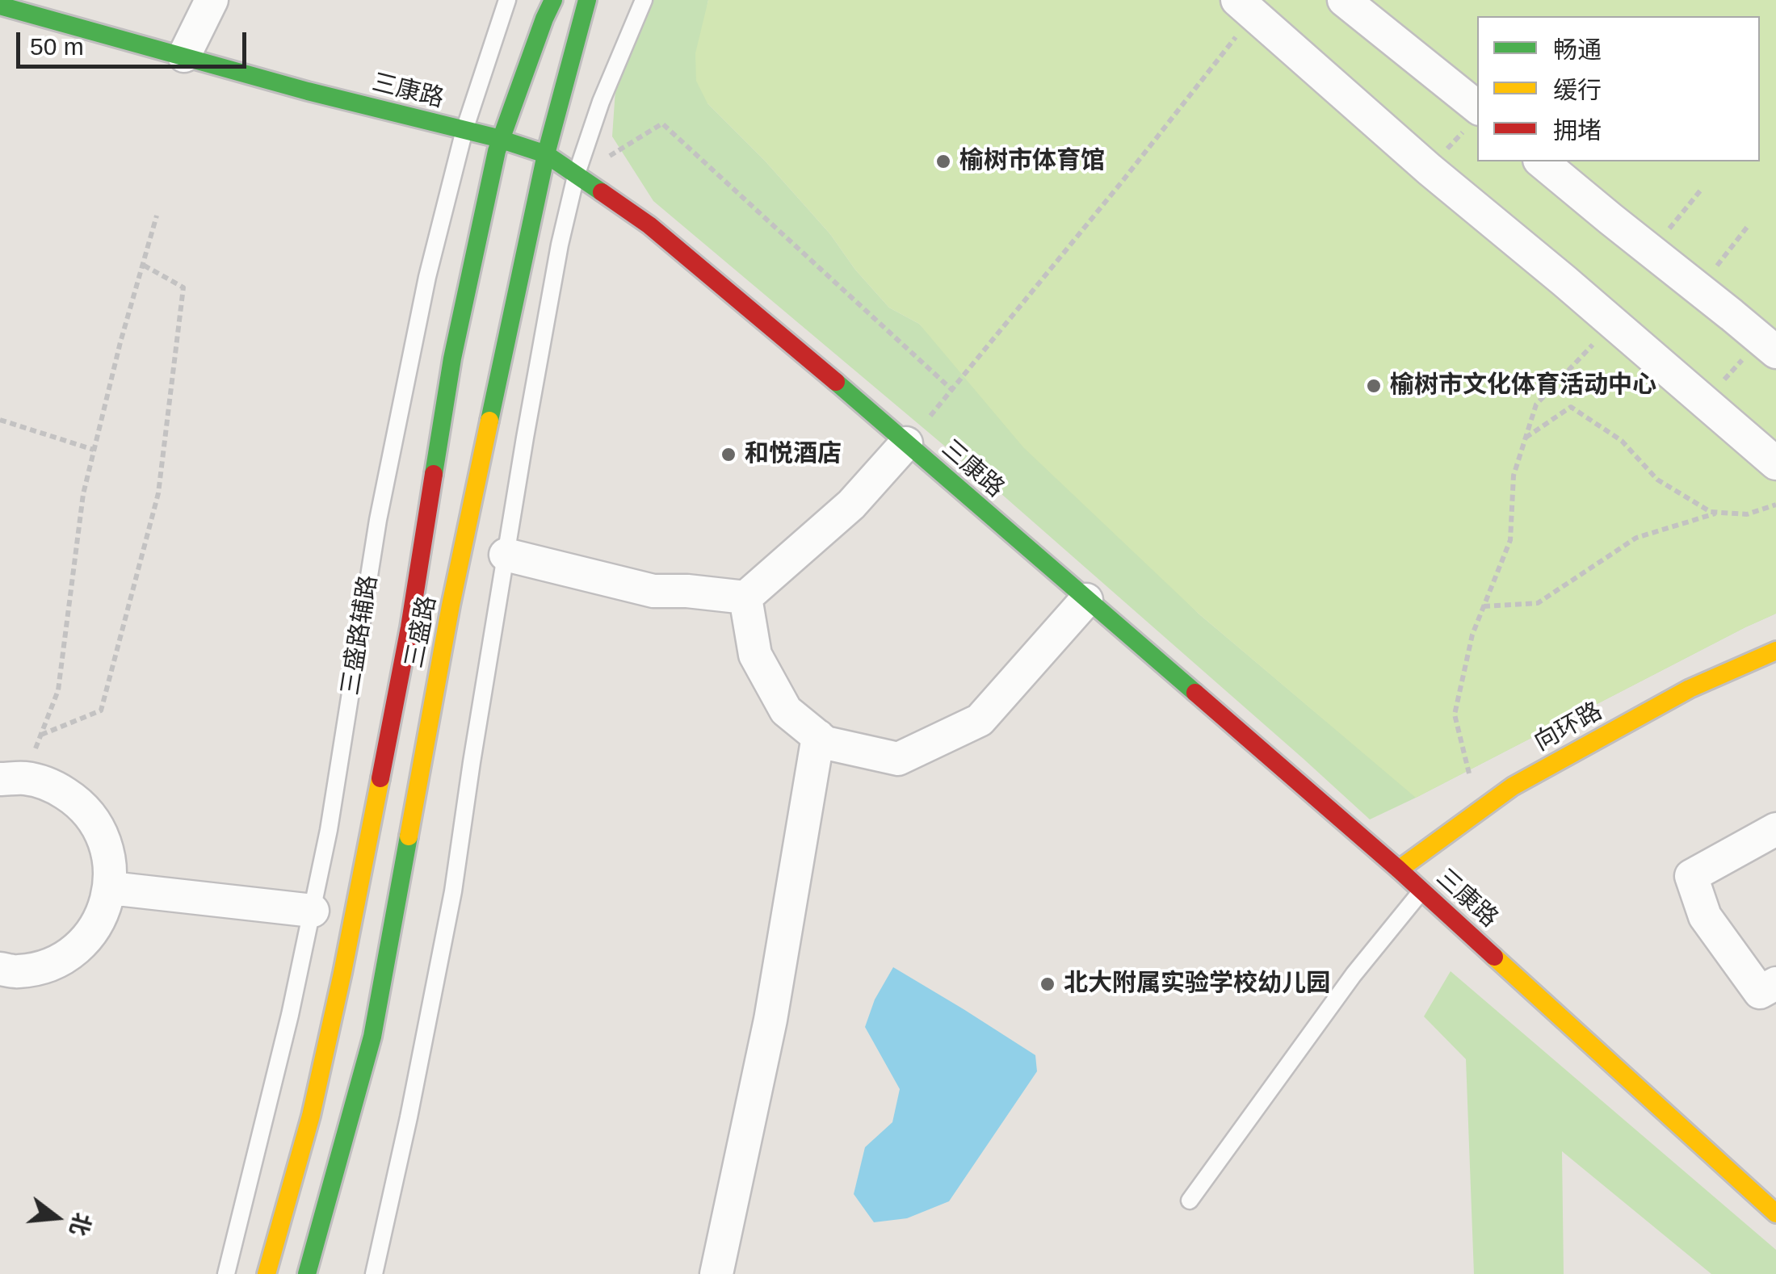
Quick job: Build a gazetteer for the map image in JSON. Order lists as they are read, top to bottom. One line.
{"streets":{"street":["三康路","三盛路","向环路"],"lane":["三盛路辅路"]},"crossings":[["三康路","三盛路"],["三康路","三盛路辅路"],["三康路","向环路"]],"places":["榆树市体育馆","榆树市文化体育活动中心","和悦酒店","北大附属实验学校幼儿园"],"legend":["畅通","缓行","拥堵"],"scale_bar":"50 m","north":"right"}
